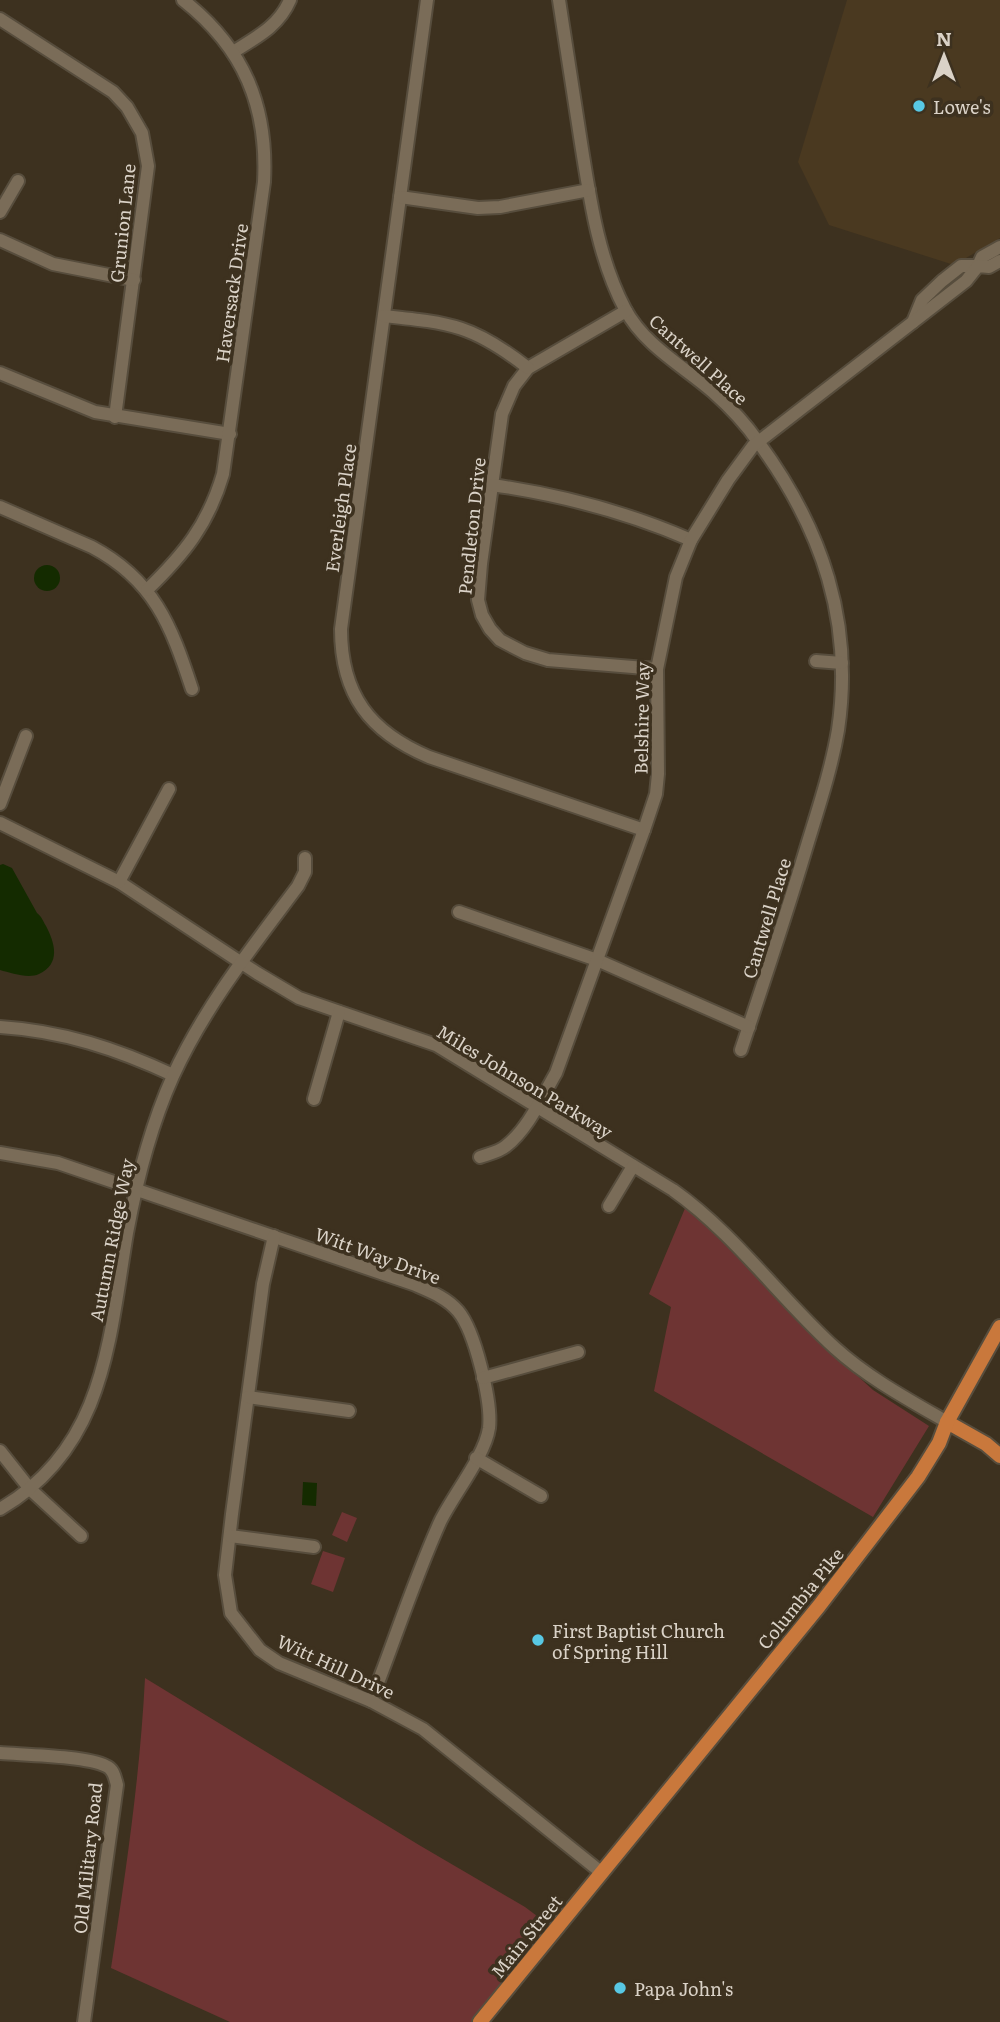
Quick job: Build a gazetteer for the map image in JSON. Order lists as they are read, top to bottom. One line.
{"streets":{"main road":["Columbia Pike","Main Street"],"street":["Grunion Lane","Haversack Drive","Cantwell Place","Everleigh Place","Pendleton Drive","Belshire Way","Miles Johnson Parkway","Autumn Ridge Way","Witt Way Drive","Witt Hill Drive","Old Military Road"]},"crossings":[["Cantwell Place","Pendleton Drive"],["Cantwell Place","Belshire Way"],["Everleigh Place","Belshire Way"],["Pendleton Drive","Belshire Way"],["Belshire Way","Miles Johnson Parkway"],["Miles Johnson Parkway","Autumn Ridge Way"],["Miles Johnson Parkway","Columbia Pike"],["Autumn Ridge Way","Witt Way Drive"],["Witt Way Drive","Witt Hill Drive"],["Columbia Pike","Witt Hill Drive"],["Columbia Pike","Main Street"],["Witt Hill Drive","Main Street"]],"places":["Lowe's","First Baptist Church of Spring Hill","Papa John's"],"north":"top"}
